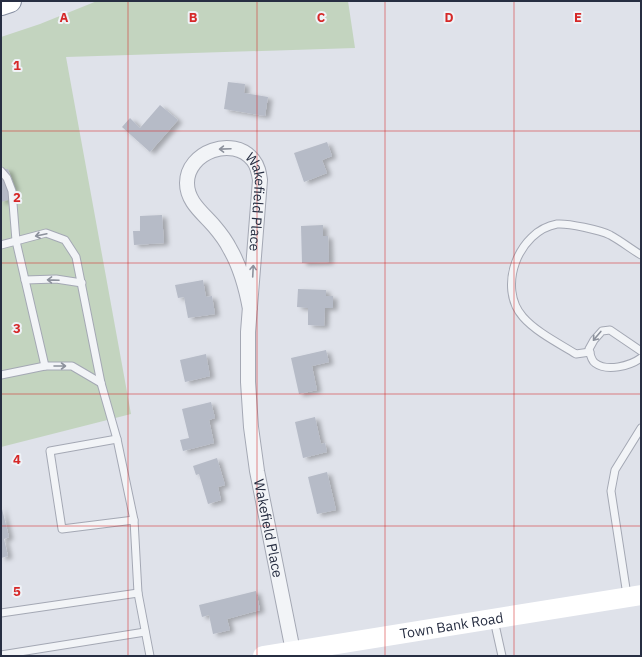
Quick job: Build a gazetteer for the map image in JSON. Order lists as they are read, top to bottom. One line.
{"streets":{"street":["Wakefield Place","Town Bank Road"]},"crossings":[["Wakefield Place","Town Bank Road"]],"grid":{"columns":["A","B","C","D","E"],"rows":["1","2","3","4","5"]}}
